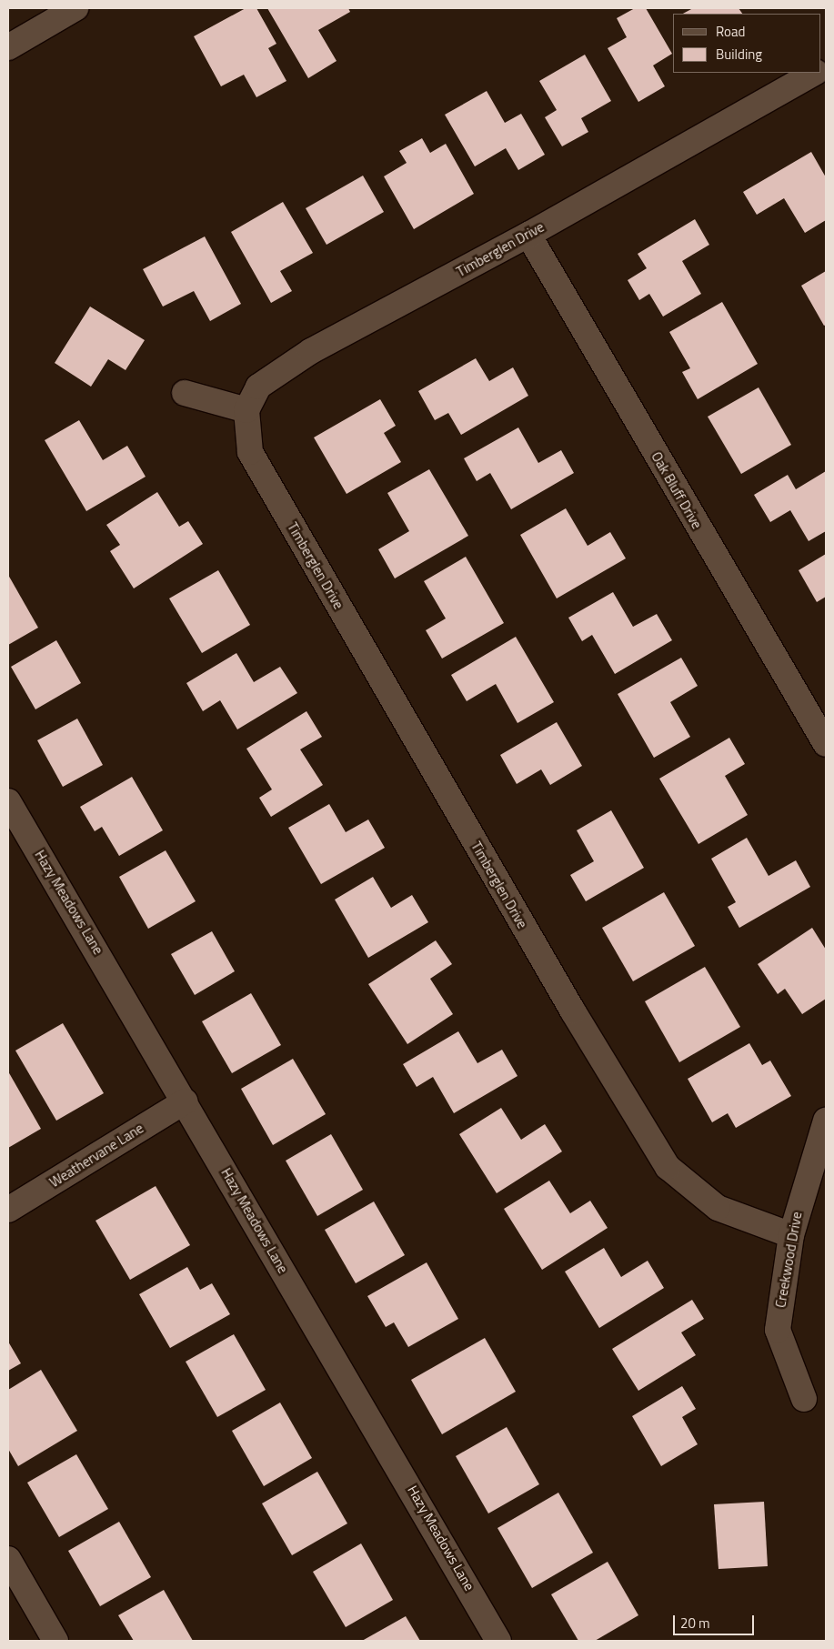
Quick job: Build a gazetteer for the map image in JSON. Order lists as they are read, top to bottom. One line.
{"streets":{"street":["Timberglen Drive","Oak Bluff Drive","Hazy Meadows Lane","Weathervane Lane","Creekwood Drive"]},"crossings":[["Timberglen Drive","Oak Bluff Drive"],["Timberglen Drive","Creekwood Drive"],["Hazy Meadows Lane","Weathervane Lane"]],"legend":["Road","Building"],"scale_bar":"20 m"}
